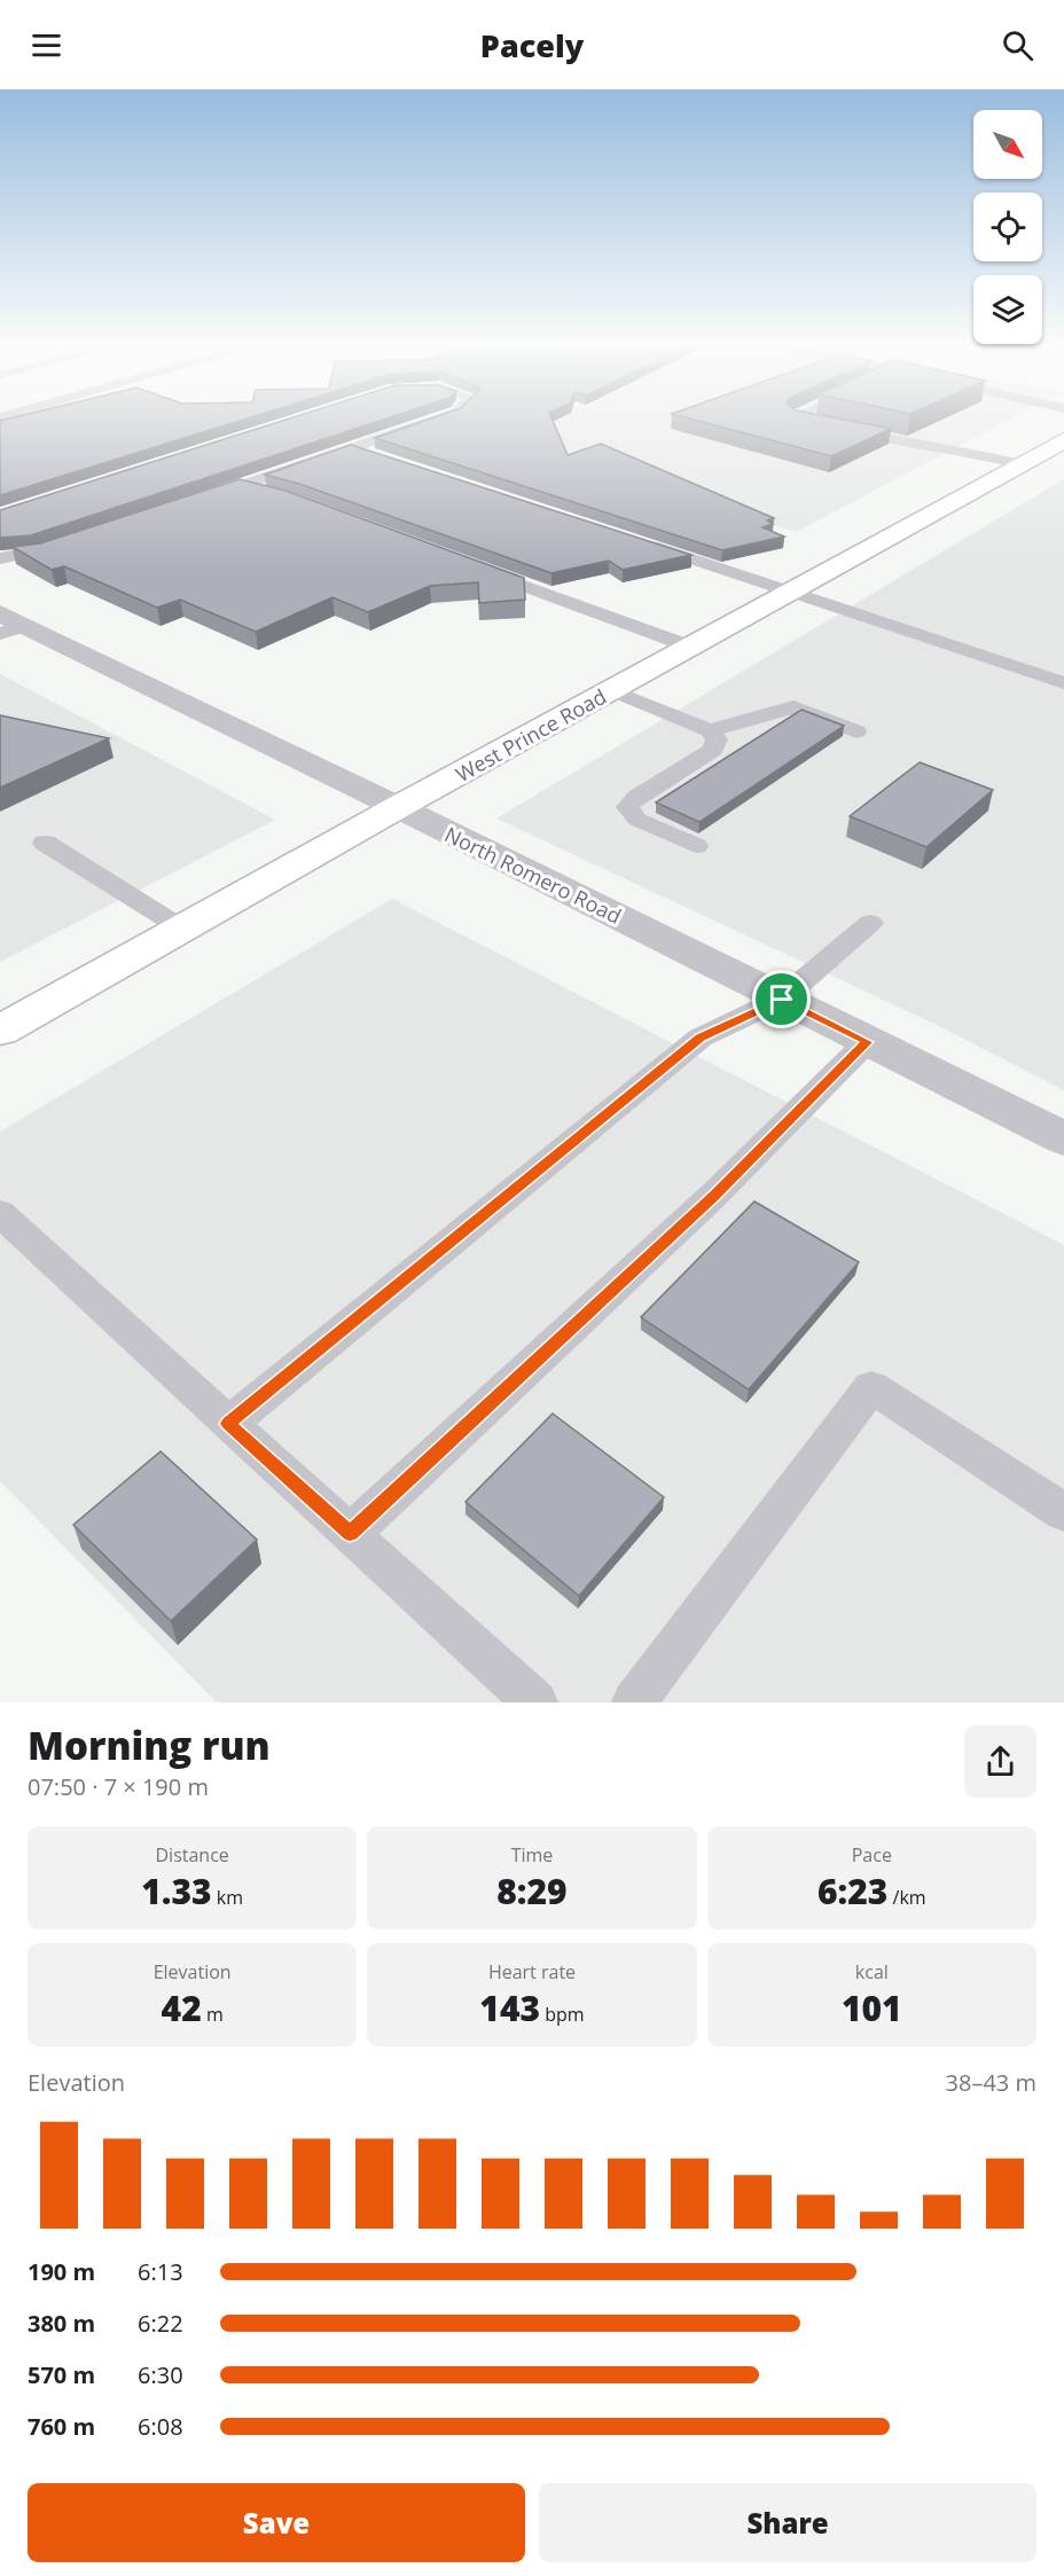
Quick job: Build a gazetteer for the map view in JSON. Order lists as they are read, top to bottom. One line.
{"streets":{"main road":["West Prince Road"],"street":["North Romero Road"]},"crossings":[["West Prince Road","North Romero Road"]],"north":"bottom right","page":{"header":"Pacely","heading":["Morning run","07:50 · 7 × 190 m"],"stats":[["Distance","1.33 km"],["Time","8:29"],["Pace","6:23 /km"],["Elevation","42 m"],["Heart rate","143 bpm"],["kcal","101"]],"chart":["Elevation","38–43 m"],"list":[{"name":"190 m","note":"6:13"},{"name":"380 m","note":"6:22"},{"name":"570 m","note":"6:30"},{"name":"760 m","note":"6:08"}],"buttons":["Save","Share"]}}
